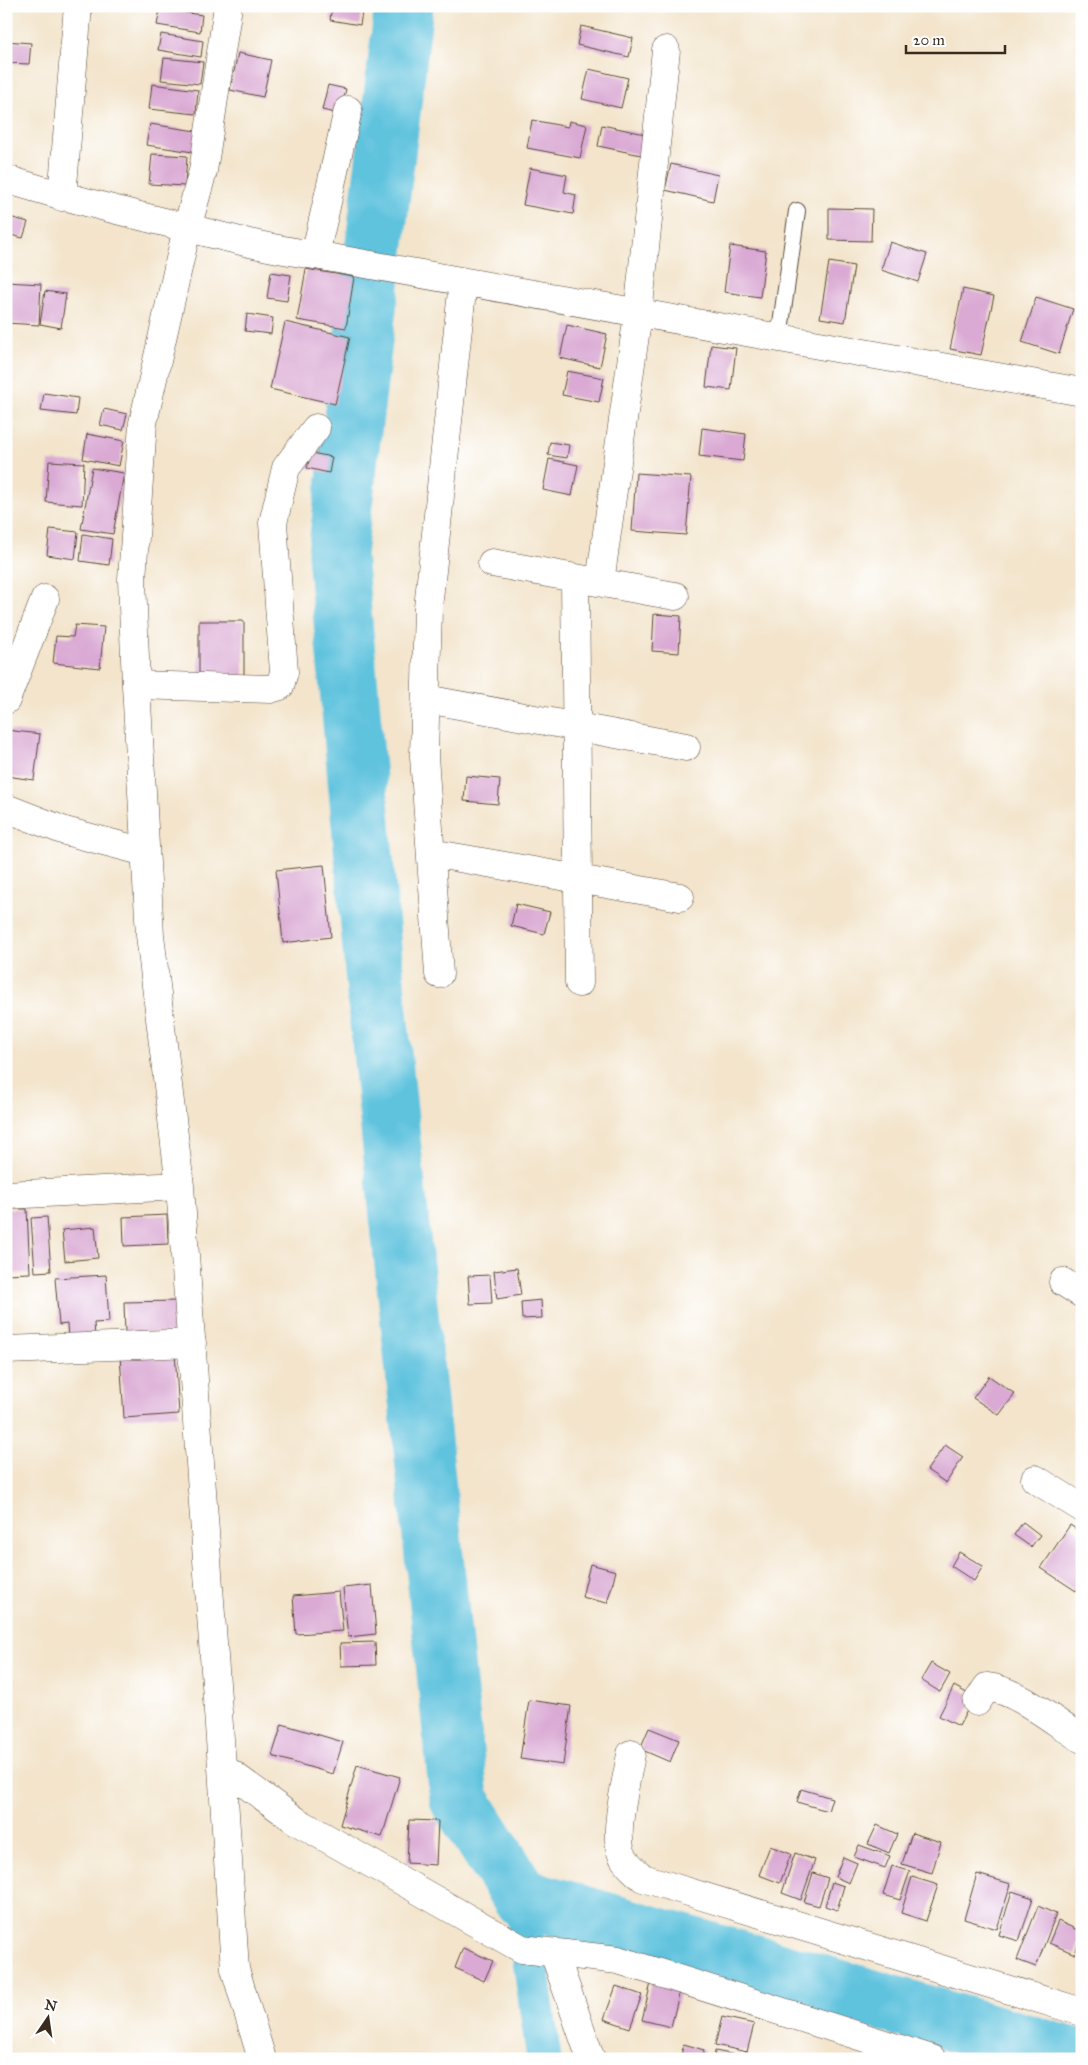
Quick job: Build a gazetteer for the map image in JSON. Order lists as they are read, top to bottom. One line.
{"scale_bar":"20 m","north":"top"}
